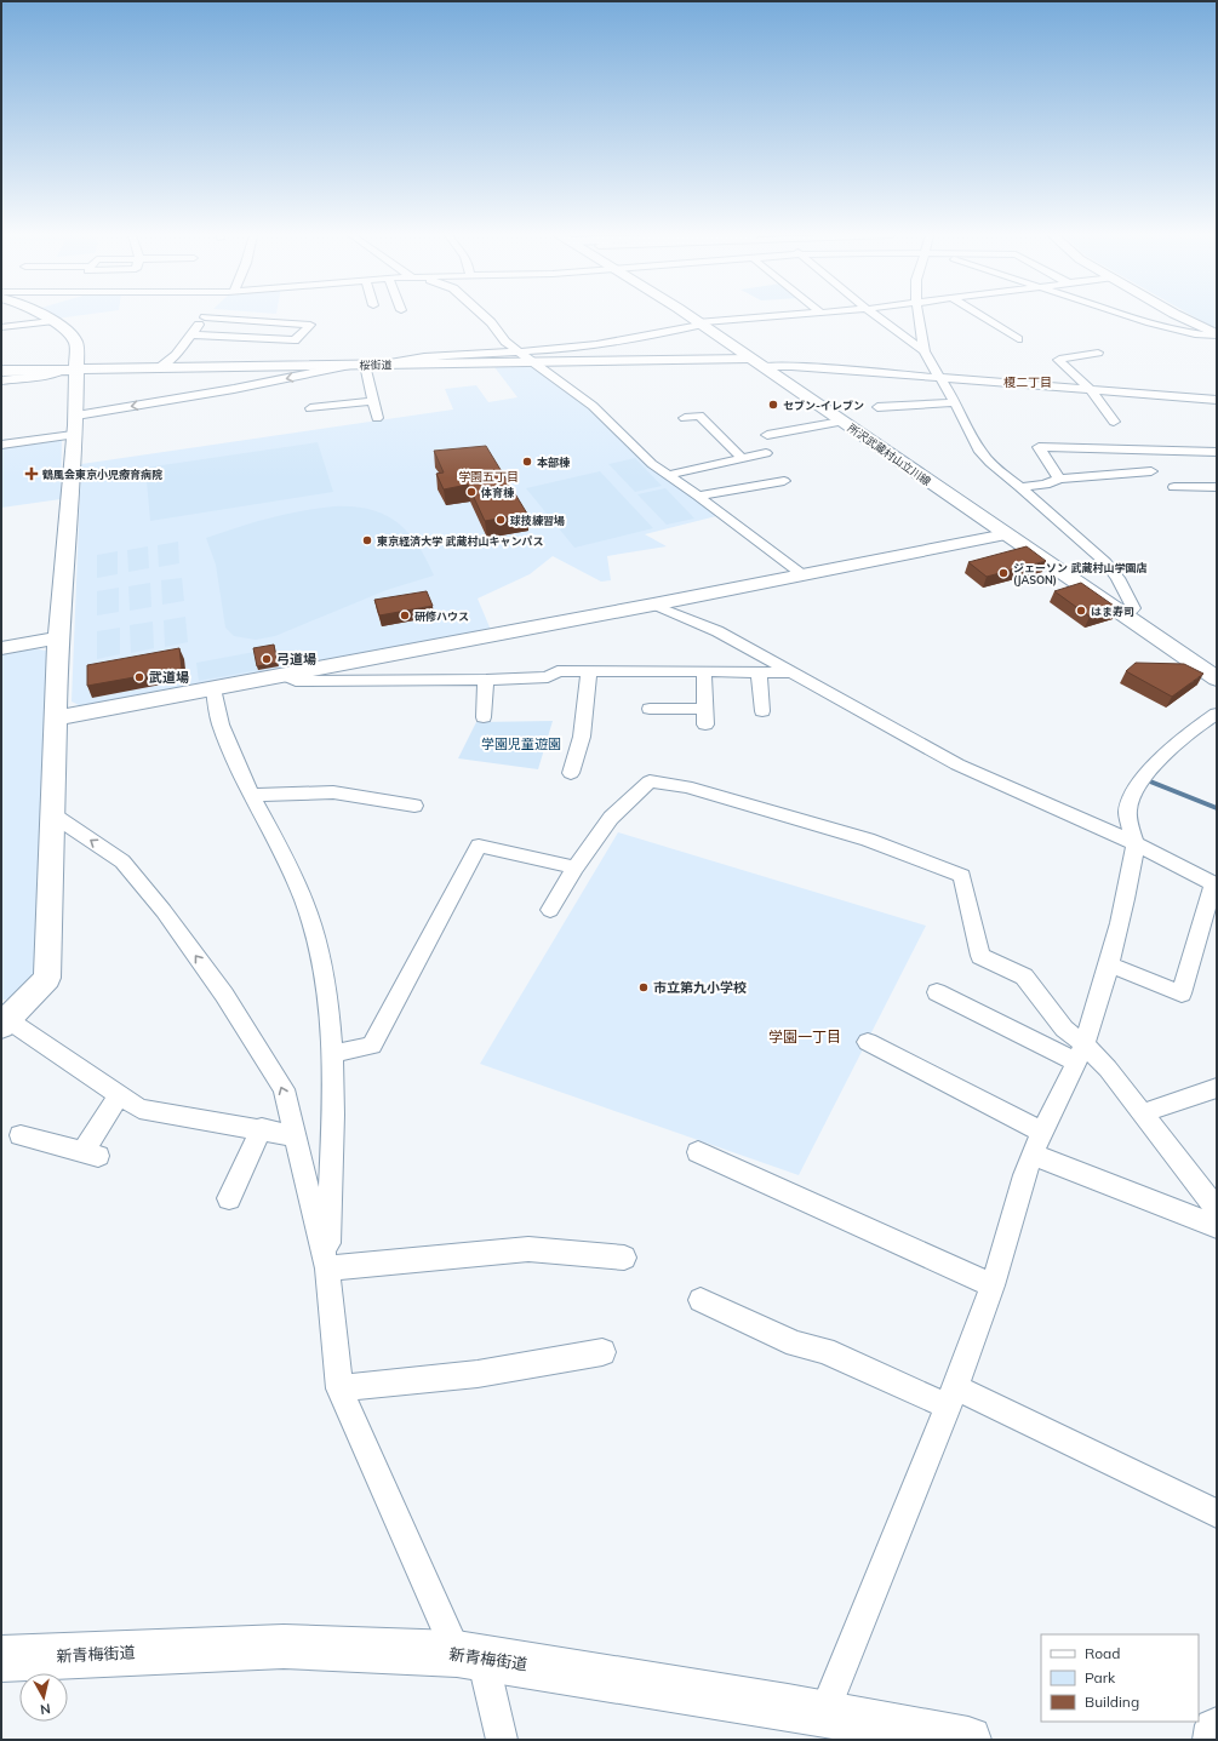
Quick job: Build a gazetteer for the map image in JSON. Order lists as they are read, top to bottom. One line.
{"streets":{"main road":["所沢武蔵村山立川線","新青梅街道"],"street":["桜街道"]},"crossings":[["桜街道","所沢武蔵村山立川線"]],"districts":["榎二丁目","学園五丁目","学園一丁目"],"parks":["学園児童遊園"],"places":{"other":["セブン-イレブン","本部棟","体育棟","球技練習場","東京経済大学 武蔵村山キャンパス","ジェーソン 武蔵村山学園店 (JASON)","はま寿司","研修ハウス","弓道場","武道場","市立第九小学校"],"health":["鶴風会東京小児療育病院"]},"legend":["Road","Park","Building"],"north":"bottom"}
